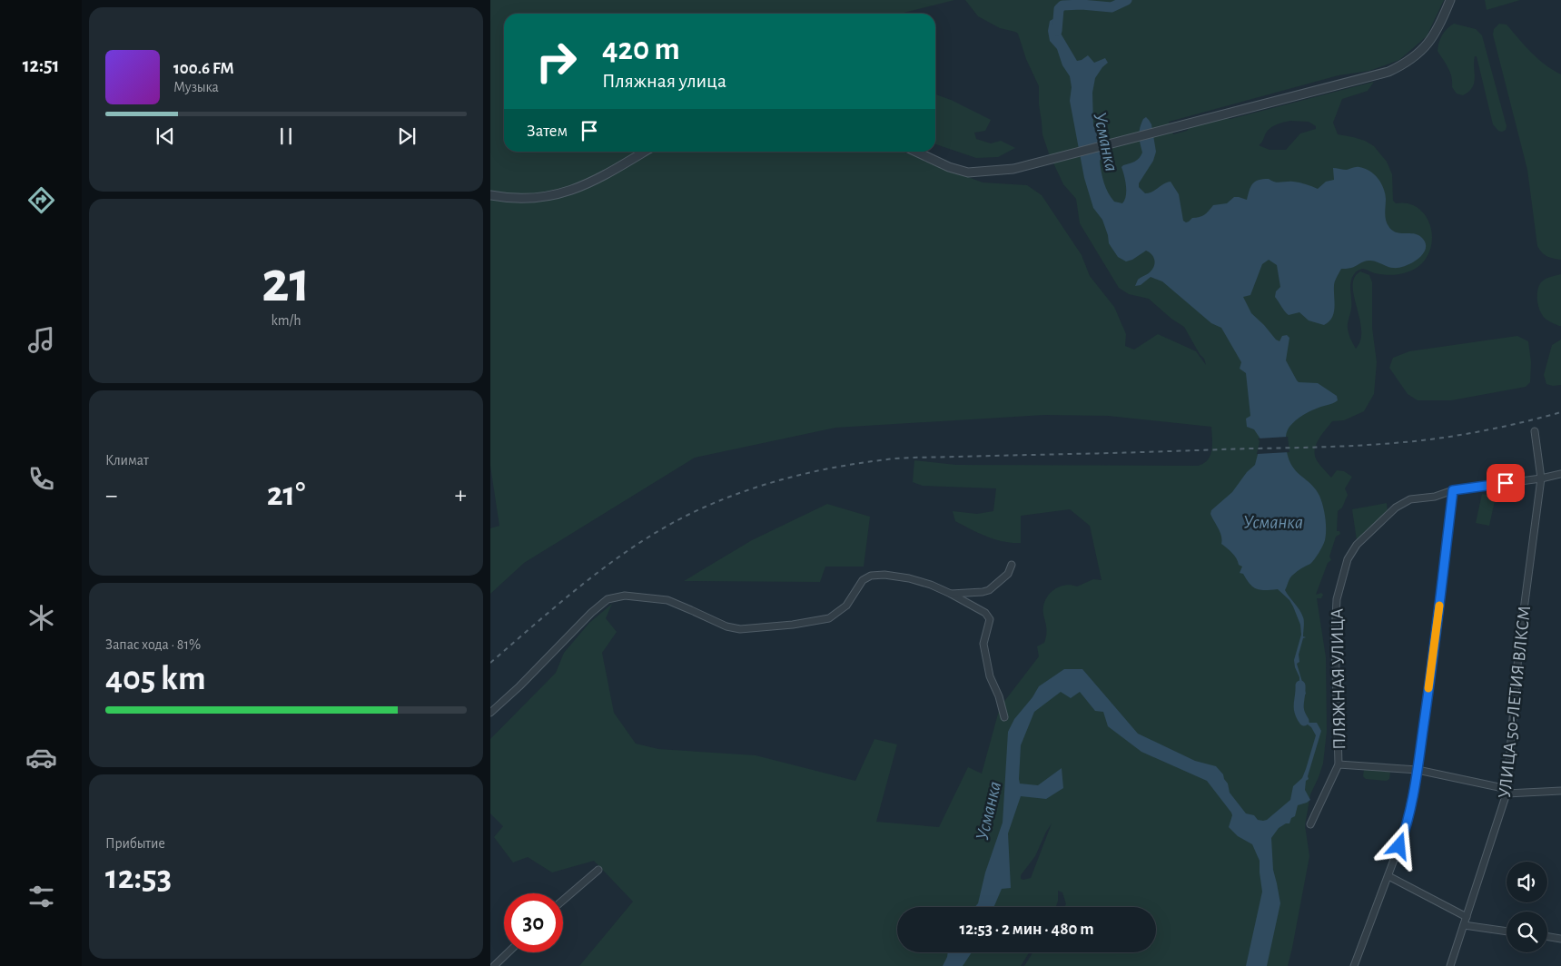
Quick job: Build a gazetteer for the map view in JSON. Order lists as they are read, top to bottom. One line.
{"streets":{"street":["ПЛЯЖНАЯ УЛИЦА","УЛИЦА 50-ЛЕТИЯ ВЛКСМ"]},"crossings":[["ПЛЯЖНАЯ УЛИЦА","УЛИЦА 50-ЛЕТИЯ ВЛКСМ"]],"water":["Усманка"],"page":{"tabs":"12:51","turn":["420 m","Пляжная улица"],"song":["100.6 FM","Музыка"],"then":"Затем","tile":[["21","km/h"],"Климат",["Запас хода · 81%","405 km"],["Прибытие","12:53"]],"heat":["−","21°","+"],"limit":"30","trip":"12:53 · 2 мин · 480 m"}}
